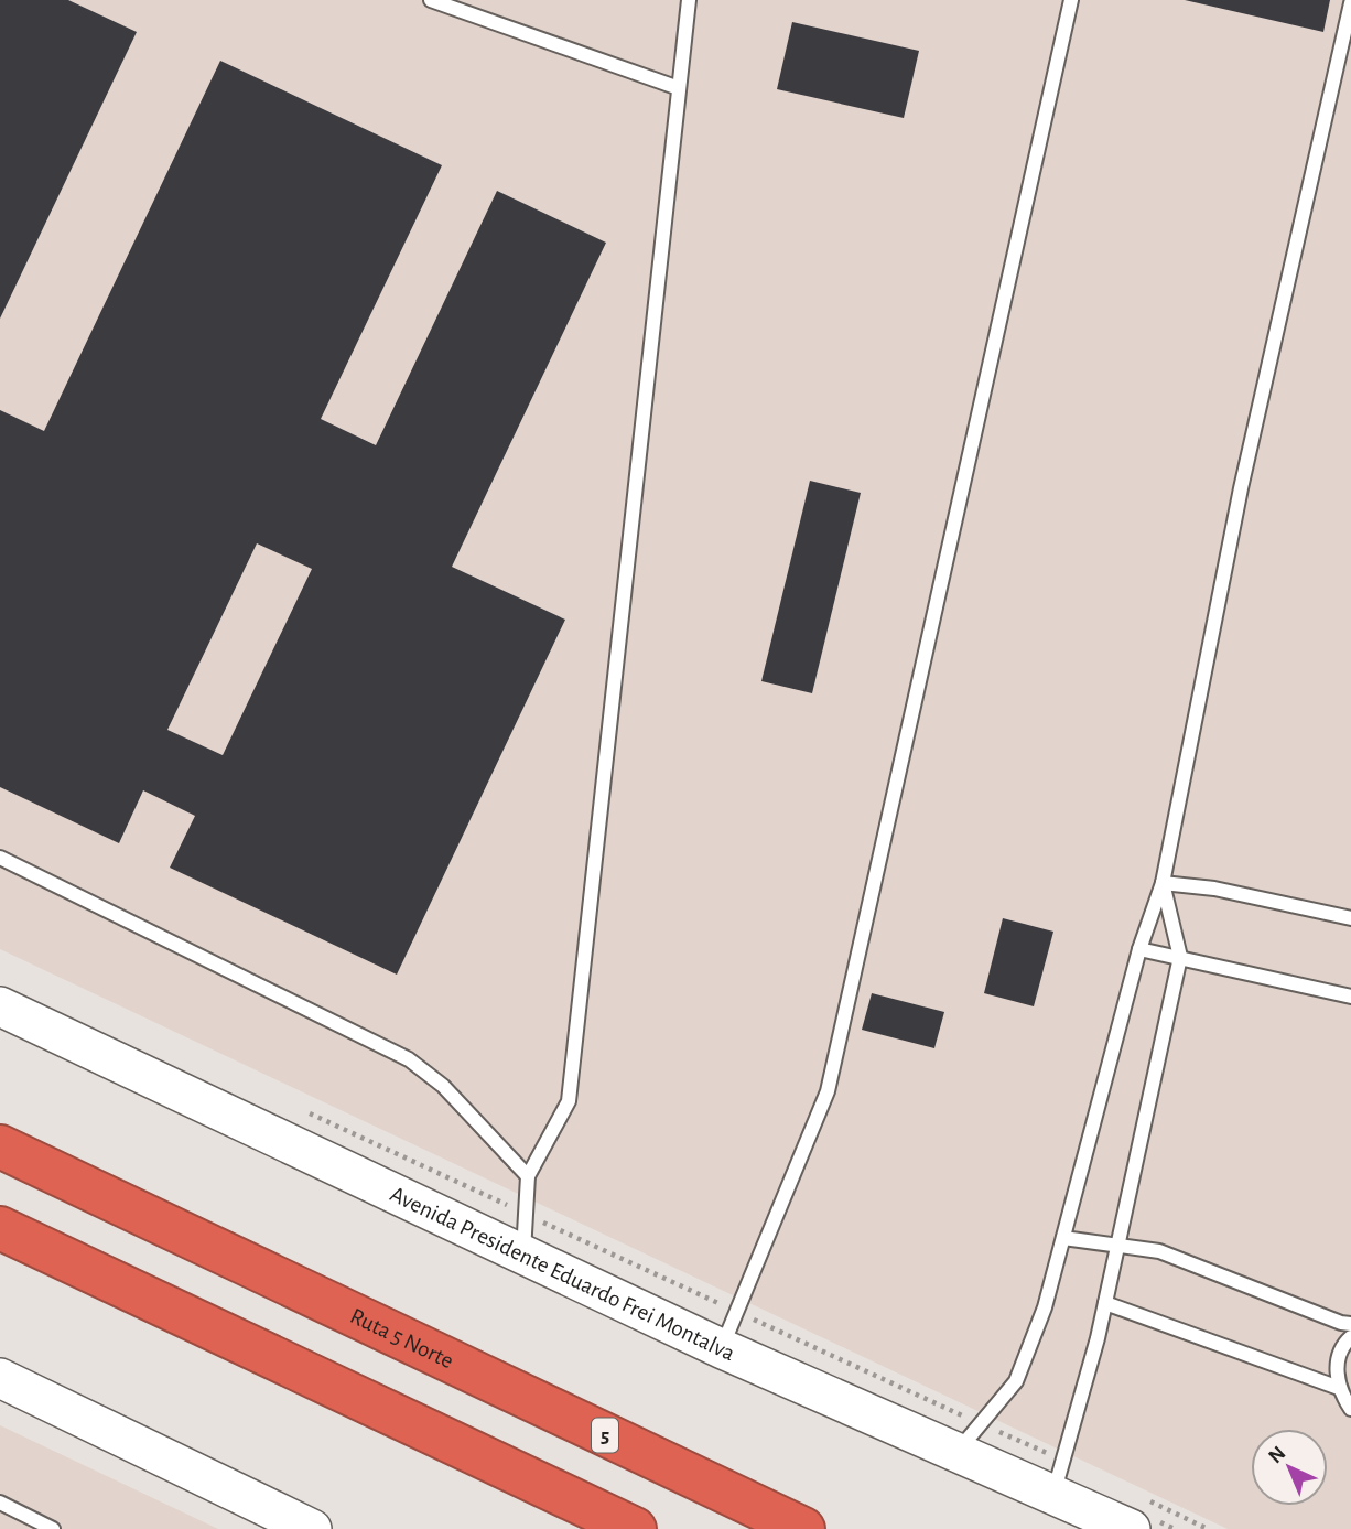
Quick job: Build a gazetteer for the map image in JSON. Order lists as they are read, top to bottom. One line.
{"streets":{"highway":["Ruta 5 Norte","5"],"street":["Avenida Presidente Eduardo Frei Montalva"]},"north":"top left"}
